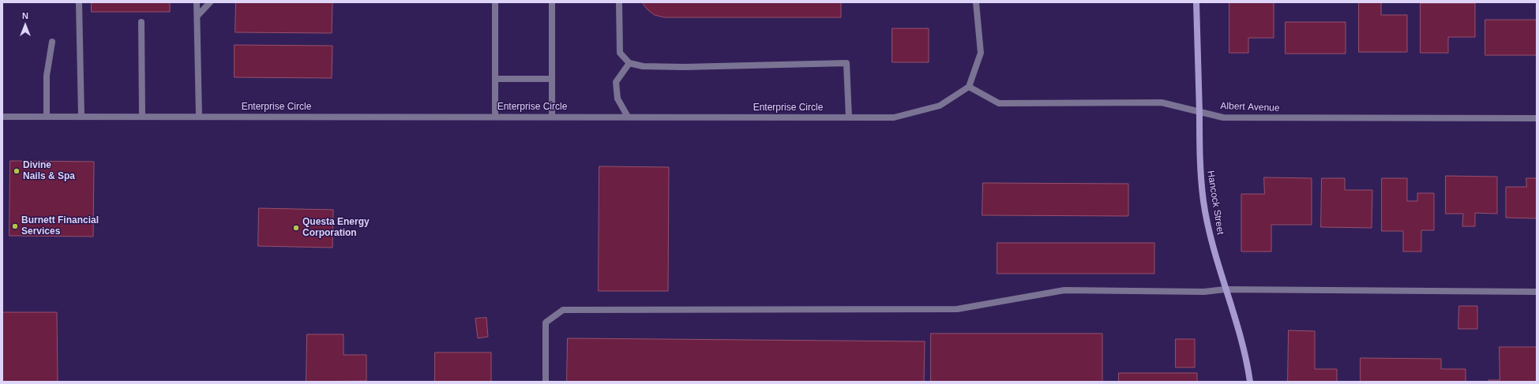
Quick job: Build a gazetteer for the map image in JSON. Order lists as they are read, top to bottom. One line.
{"streets":{"street":["Enterprise Circle","Albert Avenue","Hancock Street"]},"crossings":[["Enterprise Circle","Albert Avenue"],["Albert Avenue","Hancock Street"]],"places":["Divine Nails & Spa","Burnett Financial Services","Questa Energy Corporation"],"north":"top"}
